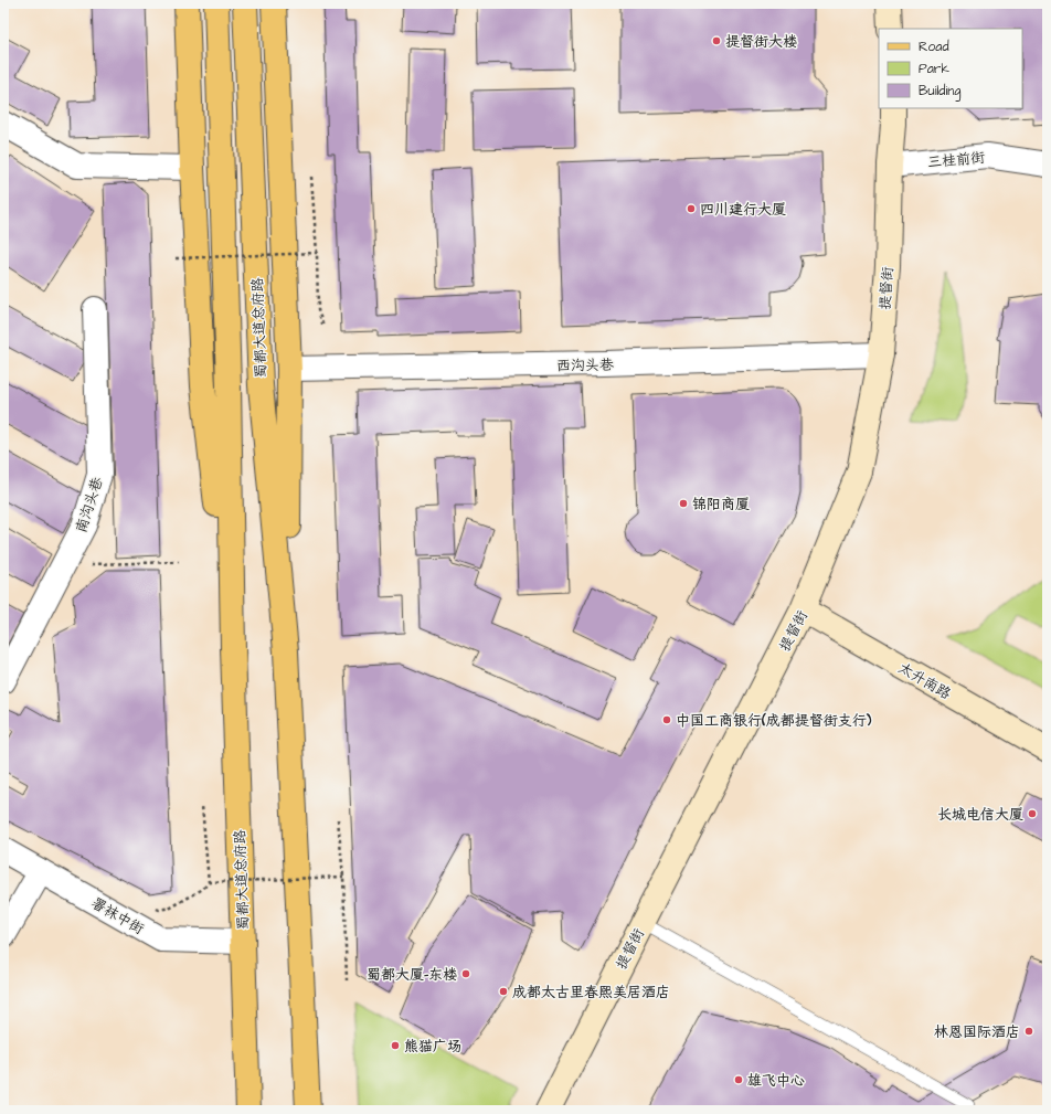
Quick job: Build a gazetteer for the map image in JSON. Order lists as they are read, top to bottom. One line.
{"streets":{"main road":["提督街","蜀都大道总府路","太升南路"],"street":["三桂前街","西沟头巷","南沟头巷","署袜中街"]},"crossings":[["三桂前街","提督街"],["提督街","西沟头巷"],["提督街","太升南路"],["蜀都大道总府路","西沟头巷"],["蜀都大道总府路","署袜中街"]],"places":["提督街大楼","四川建行大厦","锦阳商厦","中国工商银行(成都提督街支行)","长城电信大厦","蜀都大厦-东楼","成都太古里春熙美居酒店","林恩国际酒店","熊猫广场","雄飞中心"],"legend":["Road","Park","Building"]}
